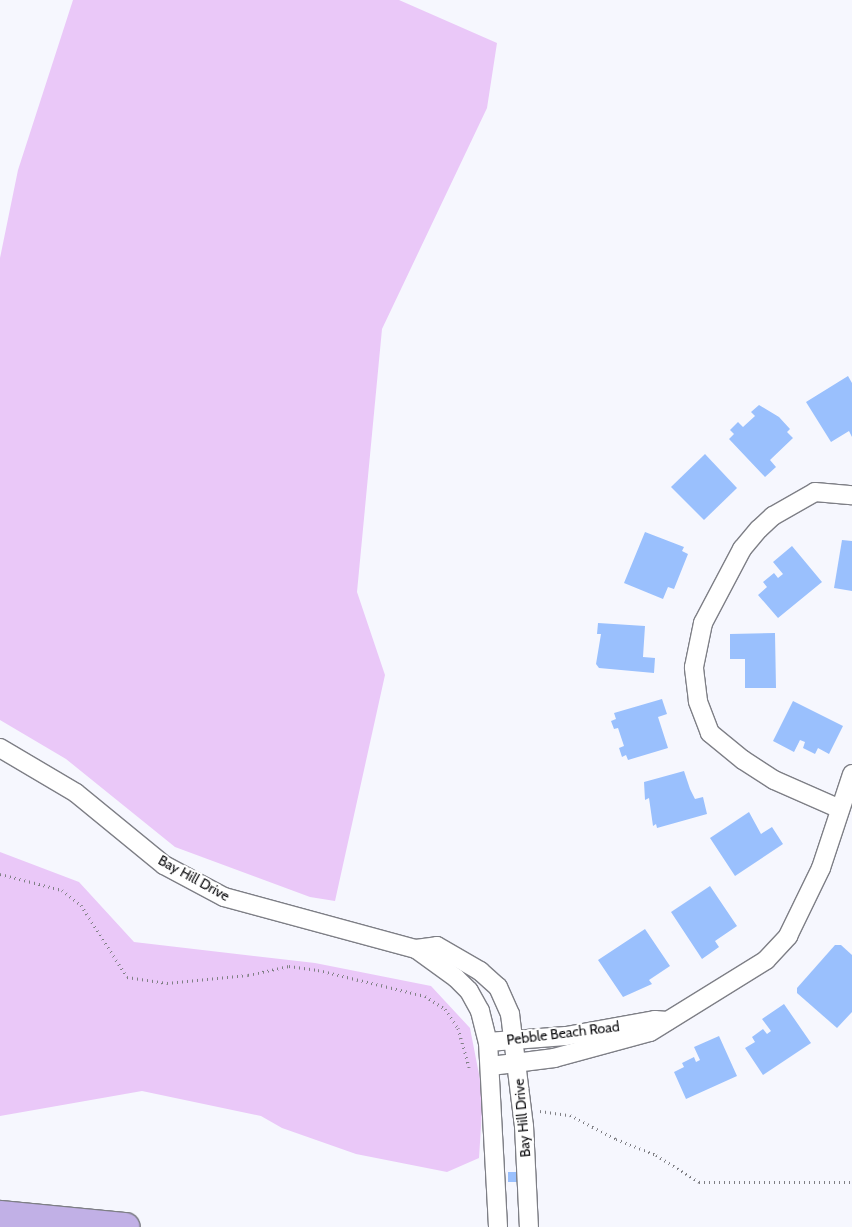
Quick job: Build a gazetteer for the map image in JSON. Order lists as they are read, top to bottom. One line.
{"streets":{"street":["Bay Hill Drive","Pebble Beach Road"]},"crossings":[["Bay Hill Drive","Pebble Beach Road"]]}
